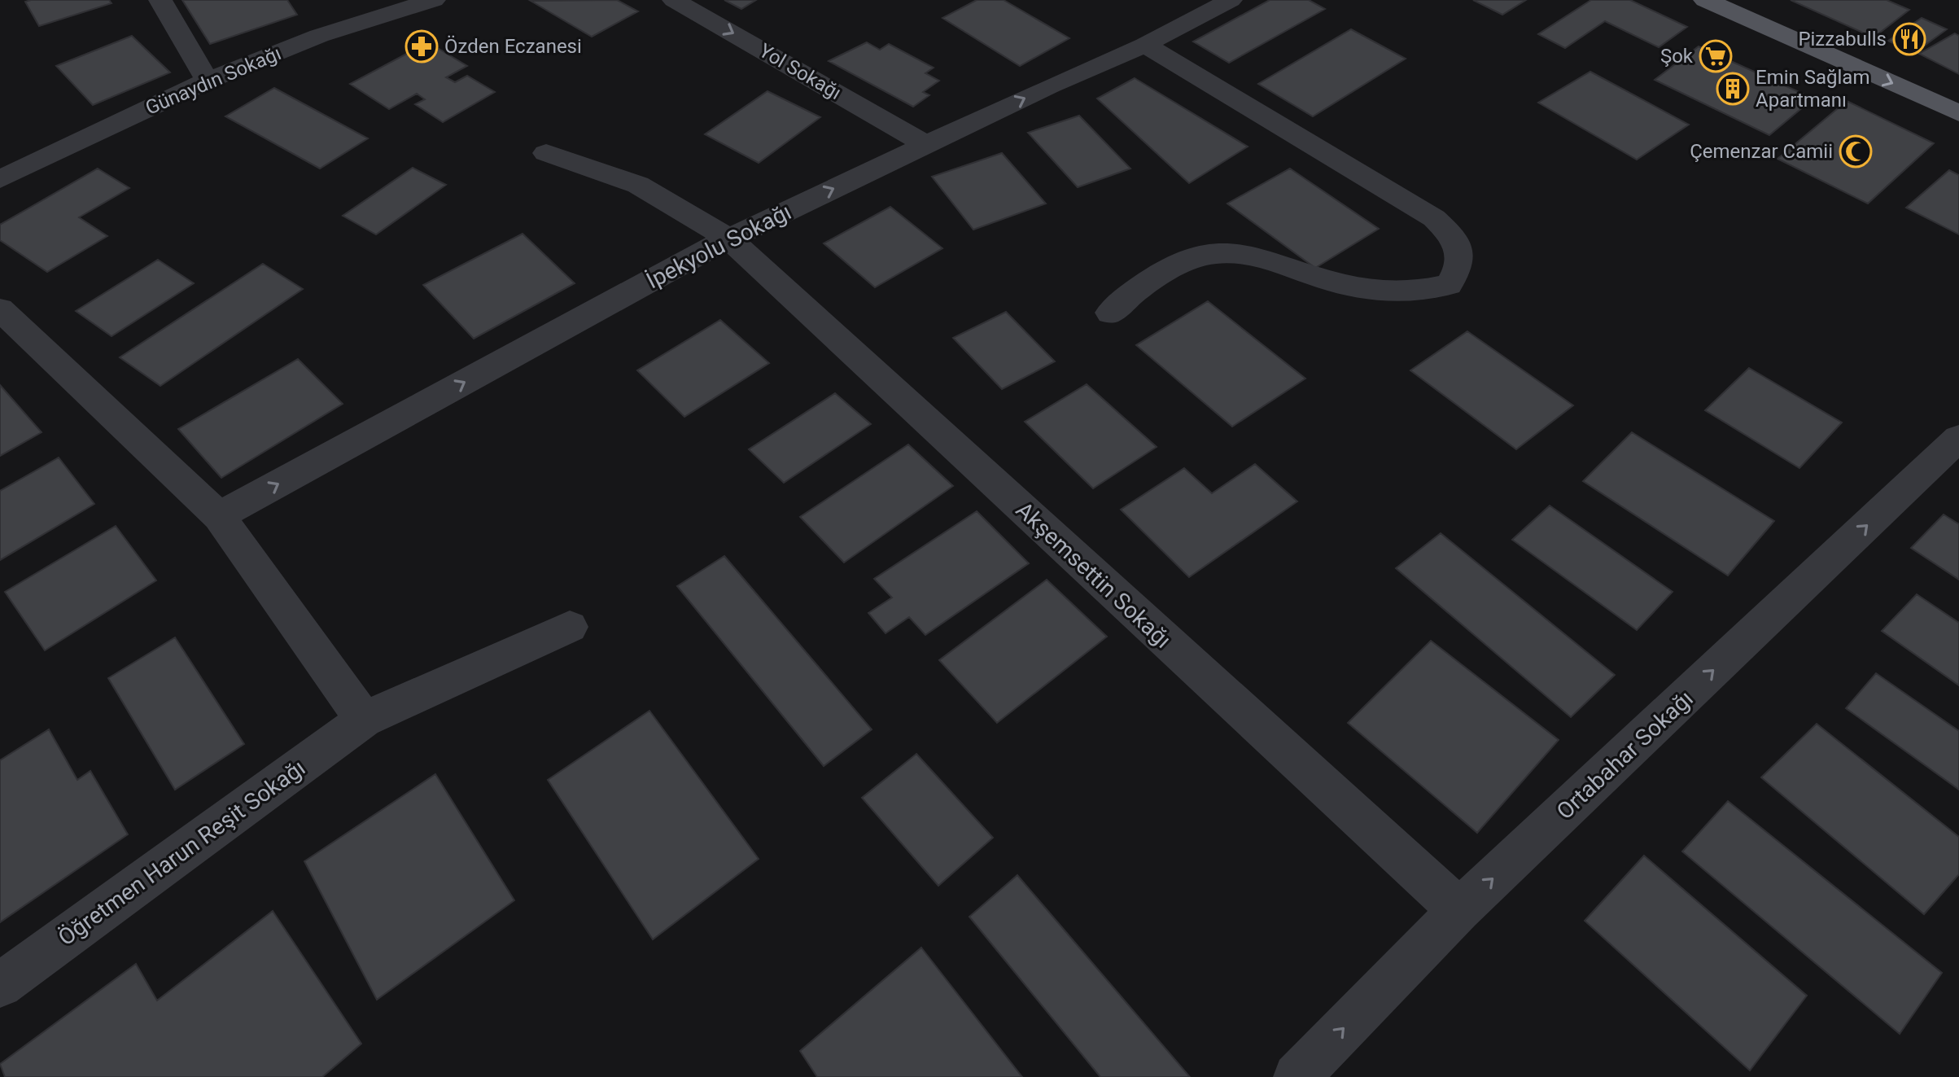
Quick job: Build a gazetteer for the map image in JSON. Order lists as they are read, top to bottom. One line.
{"streets":{"street":["Yol Sokağı","Günaydın Sokağı","İpekyolu Sokağı","Akşemsettin Sokağı","Ortabahar Sokağı","Öğretmen Harun Reşit Sokağı"]},"crossings":[["Yol Sokağı","İpekyolu Sokağı"],["İpekyolu Sokağı","Akşemsettin Sokağı"],["Akşemsettin Sokağı","Ortabahar Sokağı"]],"one_way":["Yol Sokağı","İpekyolu Sokağı","Ortabahar Sokağı"],"places":{"restaurant":["Pizzabulls"],"pharmacy":["Özden Eczanesi"],"supermarket":["Şok"],"building":["Emin Sağlam Apartmanı"],"mosque":["Çemenzar Camii"]}}
